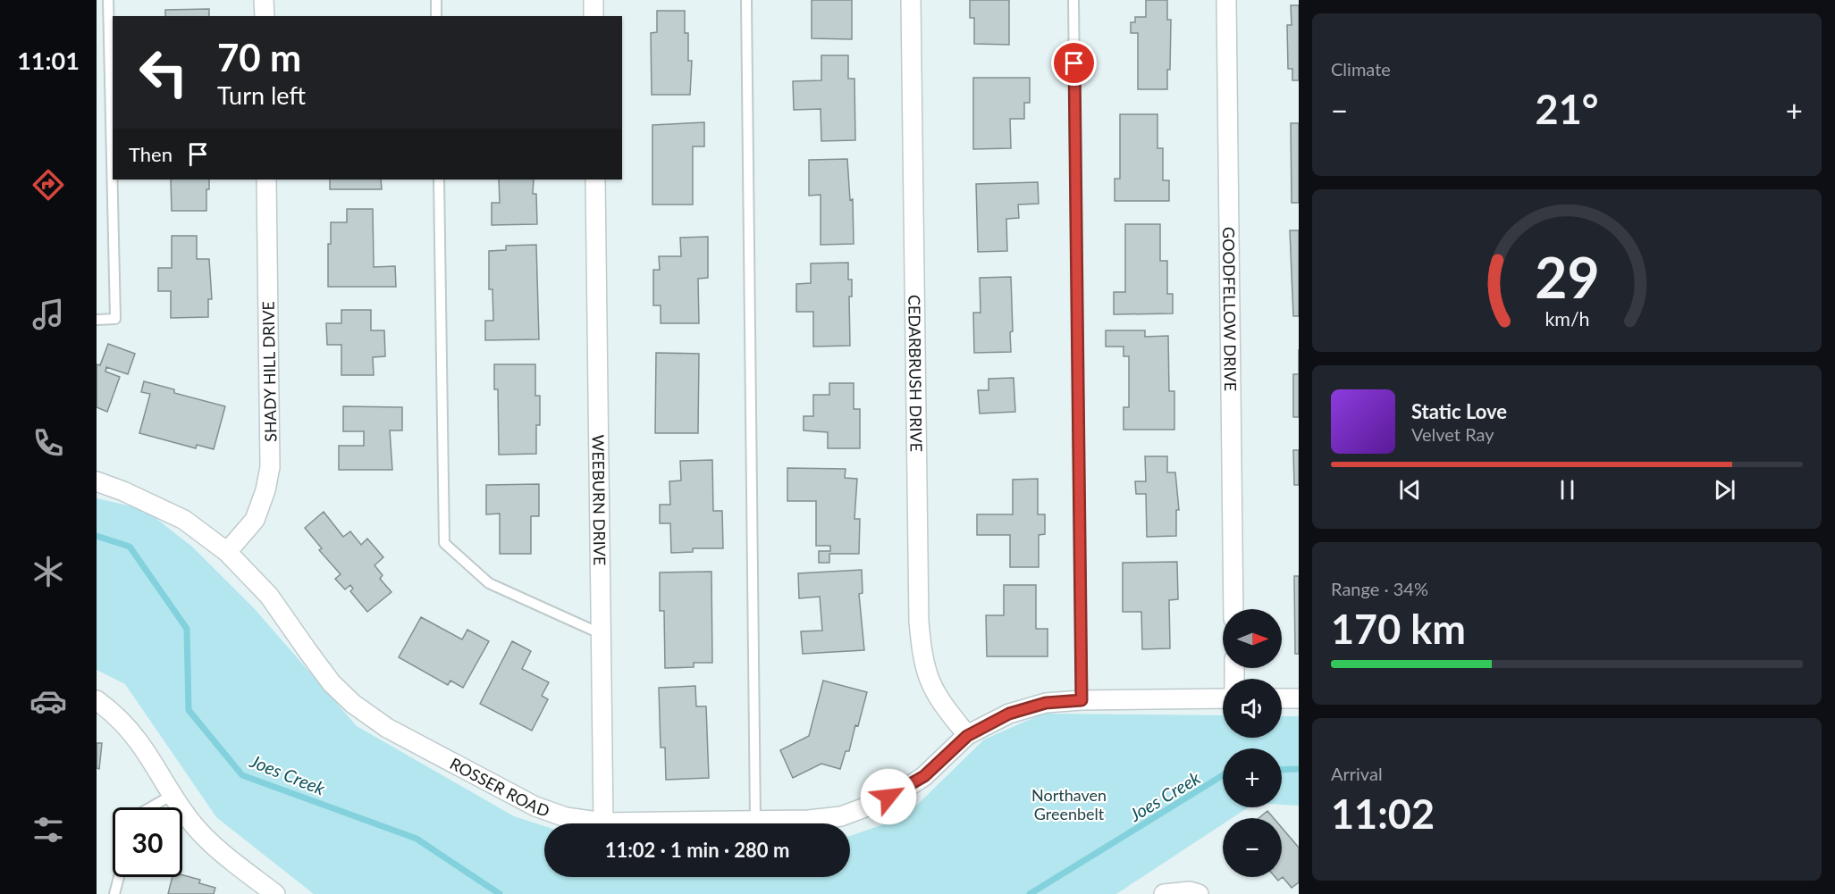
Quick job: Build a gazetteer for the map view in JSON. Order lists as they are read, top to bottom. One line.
{"streets":{"street":["GOODFELLOW DRIVE","SHADY HILL DRIVE","CEDARBRUSH DRIVE","WEEBURN DRIVE","ROSSER ROAD"]},"crossings":[["SHADY HILL DRIVE","ROSSER ROAD"],["CEDARBRUSH DRIVE","ROSSER ROAD"],["WEEBURN DRIVE","ROSSER ROAD"]],"water":["Joes Creek"],"parks":["Northaven Greenbelt"],"north":"right","page":{"tabs":"11:01","tile":["Climate",["Range · 34%","170 km"],["Arrival","11:02"]],"turn":["70 m","Turn left"],"heat":["−","21°","+"],"then":"Then","song":["Static Love","Velvet Ray"],"map_buttons":["+","−"],"limit":"30","trip":"11:02 · 1 min · 280 m","gauge":["29","km/h"]}}
